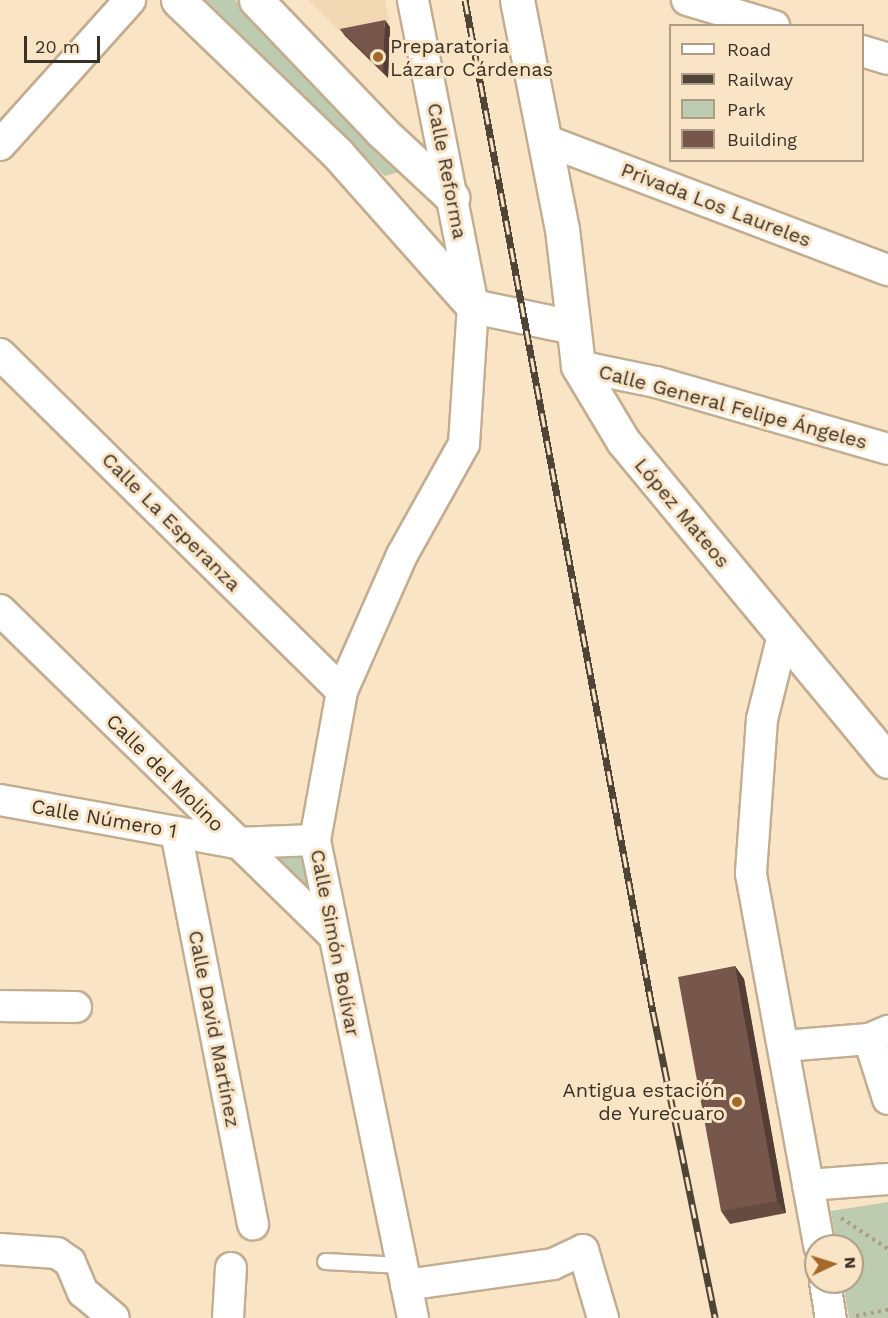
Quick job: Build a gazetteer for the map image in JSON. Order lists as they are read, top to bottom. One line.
{"streets":{"street":["Calle Reforma","Privada Los Laureles","Calle General Felipe Ángeles","López Mateos","Calle La Esperanza","Calle del Molino","Calle Número 1","Calle Simón Bolívar","Calle David Martínez"]},"crossings":[["Calle Reforma","Calle Simón Bolívar"],["Privada Los Laureles","López Mateos"],["Calle General Felipe Ángeles","López Mateos"],["Calle La Esperanza","Calle Simón Bolívar"],["Calle del Molino","Calle Número 1"],["Calle del Molino","Calle Simón Bolívar"],["Calle Número 1","Calle Simón Bolívar"],["Calle Número 1","Calle David Martínez"]],"places":["Preparatoria Lázaro Cárdenas","Antigua estación de Yurecuaro"],"legend":["Road","Railway","Park","Building"],"scale_bar":"20 m","north":"right"}
